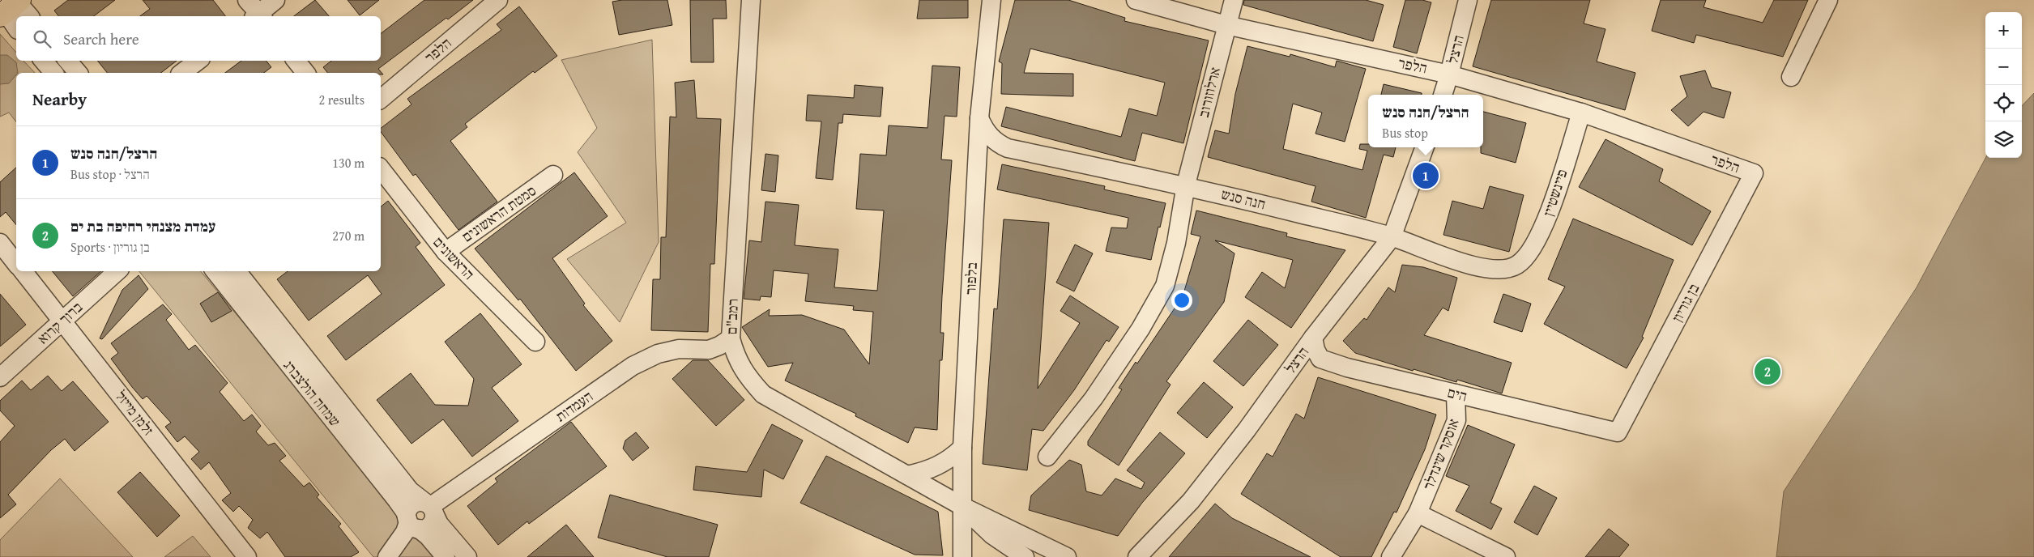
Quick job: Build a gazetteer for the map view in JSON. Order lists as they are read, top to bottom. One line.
{"streets":{"street":["הרצל","הלפר","ארלוזורוב","פיינשטיין","חנה סנש","סמטת הראשונים","הראשונים","בלפור","בן גוריון","רמב\"ם","ברוך קרוא","שמחה הולצברג","הים","העמדות","זלמן מייזל","אוסקר שינדלר"]},"crossings":[["הרצל","הלפר"],["הרצל","חנה סנש"],["הרצל","הים"],["הלפר","ארלוזורוב"],["הלפר","פיינשטיין"],["הלפר","בן גוריון"],["ארלוזורוב","חנה סנש"],["פיינשטיין","חנה סנש"],["חנה סנש","בלפור"],["סמטת הראשונים","הראשונים"],["בלפור","רמב\"ם"],["בן גוריון","הים"],["רמב\"ם","העמדות"],["ברוך קרוא","זלמן מייזל"],["שמחה הולצברג","העמדות"],["הים","אוסקר שינדלר"]],"page":{"map_buttons":["+","−"],"search":"Search here","heading":["Nearby","2 results"],"popup":["הרצל/חנה סנש","Bus stop"],"list":[{"mark":"1","name":"הרצל/חנה סנש","note":"Bus stop · הרצל","value":"130 m"},{"mark":"2","name":"עמדת מצנחי רחיפה בת ים","note":"Sports · בן גוריון","value":"270 m"}],"pins":["1","2"]}}
